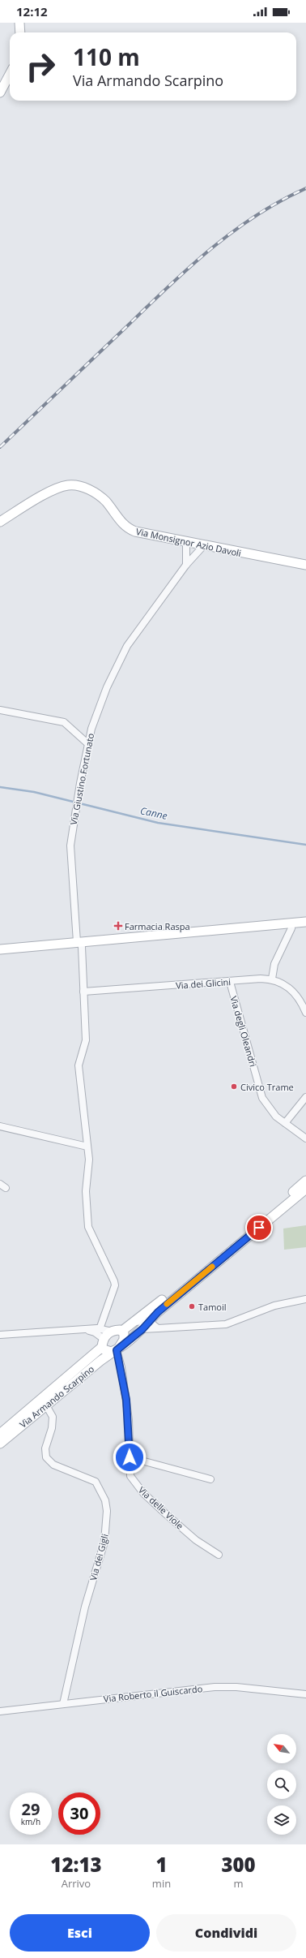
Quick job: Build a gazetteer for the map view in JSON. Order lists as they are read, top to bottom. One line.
{"streets":{"street":["Via Monsignor Azio Davoli","Via Giustino Fortunato","Via dei Glicini","Via degli Oleandri","Via Armando Scarpino","Via delle Viole","Via dei Gigli","Via Roberto il Guiscardo"]},"crossings":[["Via Monsignor Azio Davoli","Via Giustino Fortunato"],["Via Giustino Fortunato","Via dei Glicini"],["Via dei Glicini","Via degli Oleandri"],["Via Armando Scarpino","Via delle Viole"],["Via Armando Scarpino","Via dei Gigli"],["Via dei Gigli","Via Roberto il Guiscardo"]],"water":["Canne"],"places":{"health":["Farmacia Raspa"],"other":["Civico Trame","Tamoil"]},"north":"top left","page":{"status":"12:12","turn":["110 m","Via Armando Scarpino"],"speed":"29 km/h","limit":"30","eta":["12:13","Arrivo","1","min","300","m"],"buttons":["Esci","Condividi"]}}
